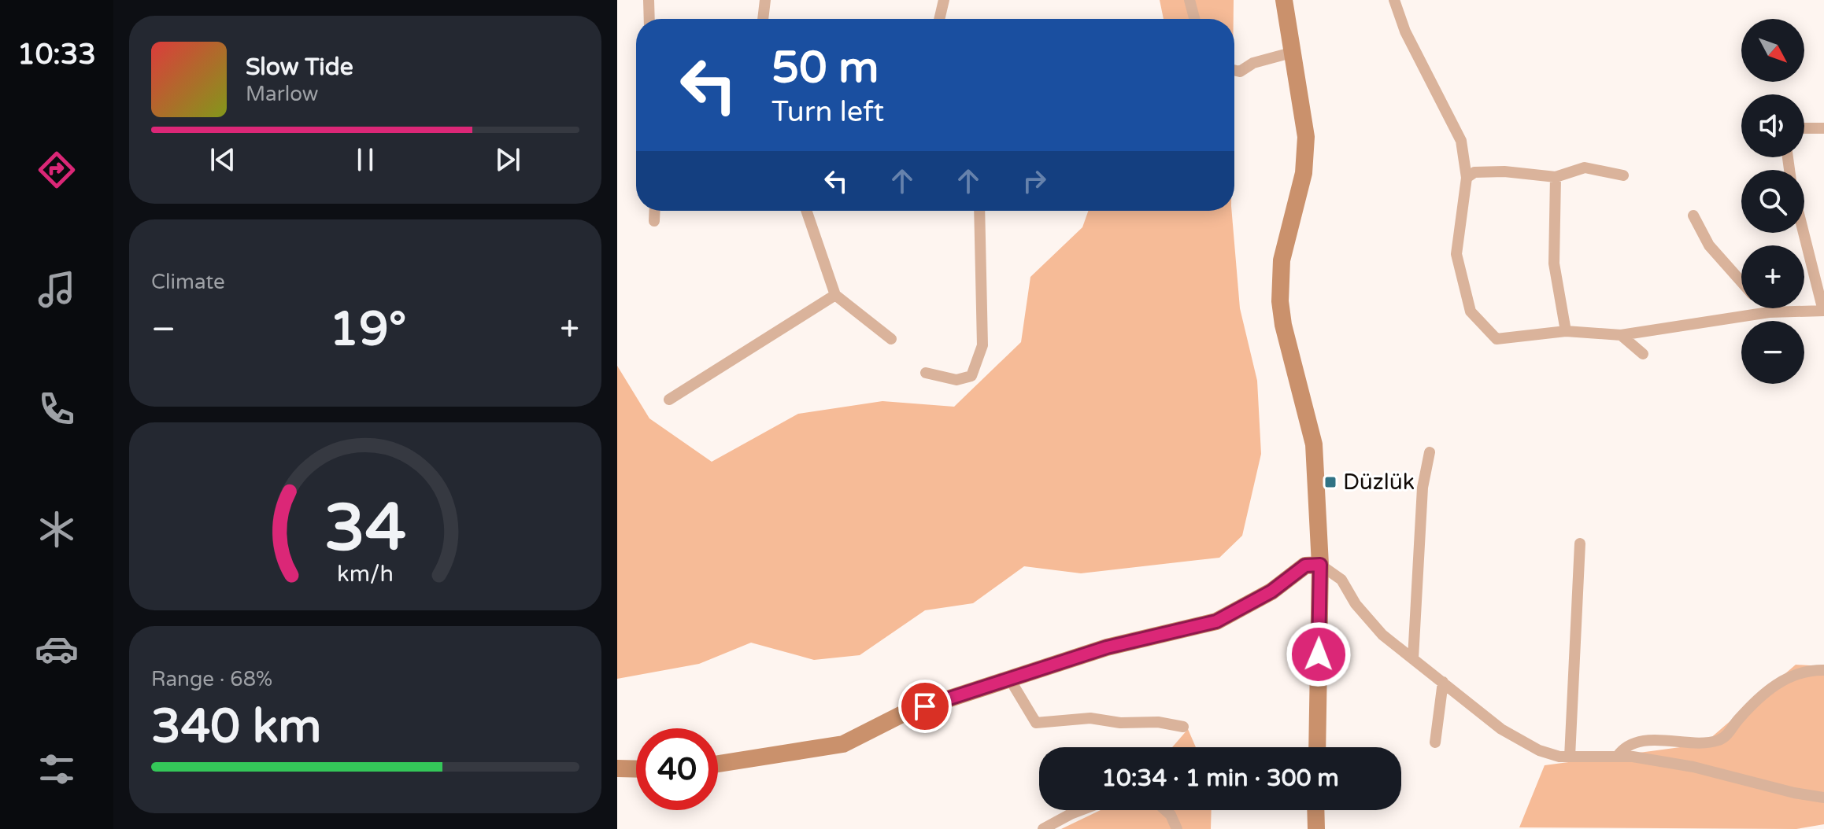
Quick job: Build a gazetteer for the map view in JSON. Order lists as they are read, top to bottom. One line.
{"places":{"transit":["Düzlük"]},"north":"bottom right","page":{"tabs":"10:33","map_buttons":["+","−"],"turn":["50 m","Turn left"],"song":["Slow Tide","Marlow"],"tile":["Climate",["Range · 68%","340 km"]],"heat":["−","19°","+"],"limit":"40","trip":"10:34 · 1 min · 300 m","gauge":["34","km/h"]}}
